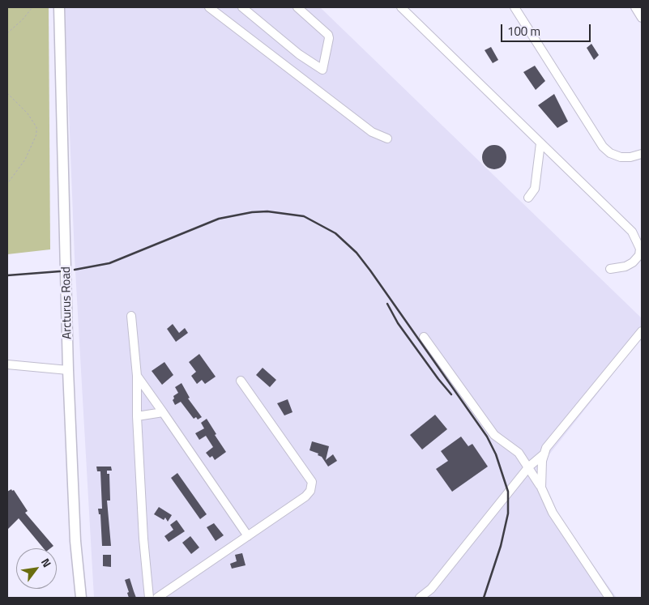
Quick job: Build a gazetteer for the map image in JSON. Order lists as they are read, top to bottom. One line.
{"streets":{"main road":["Arcturus Road"]},"scale_bar":"100 m","north":"top right"}
